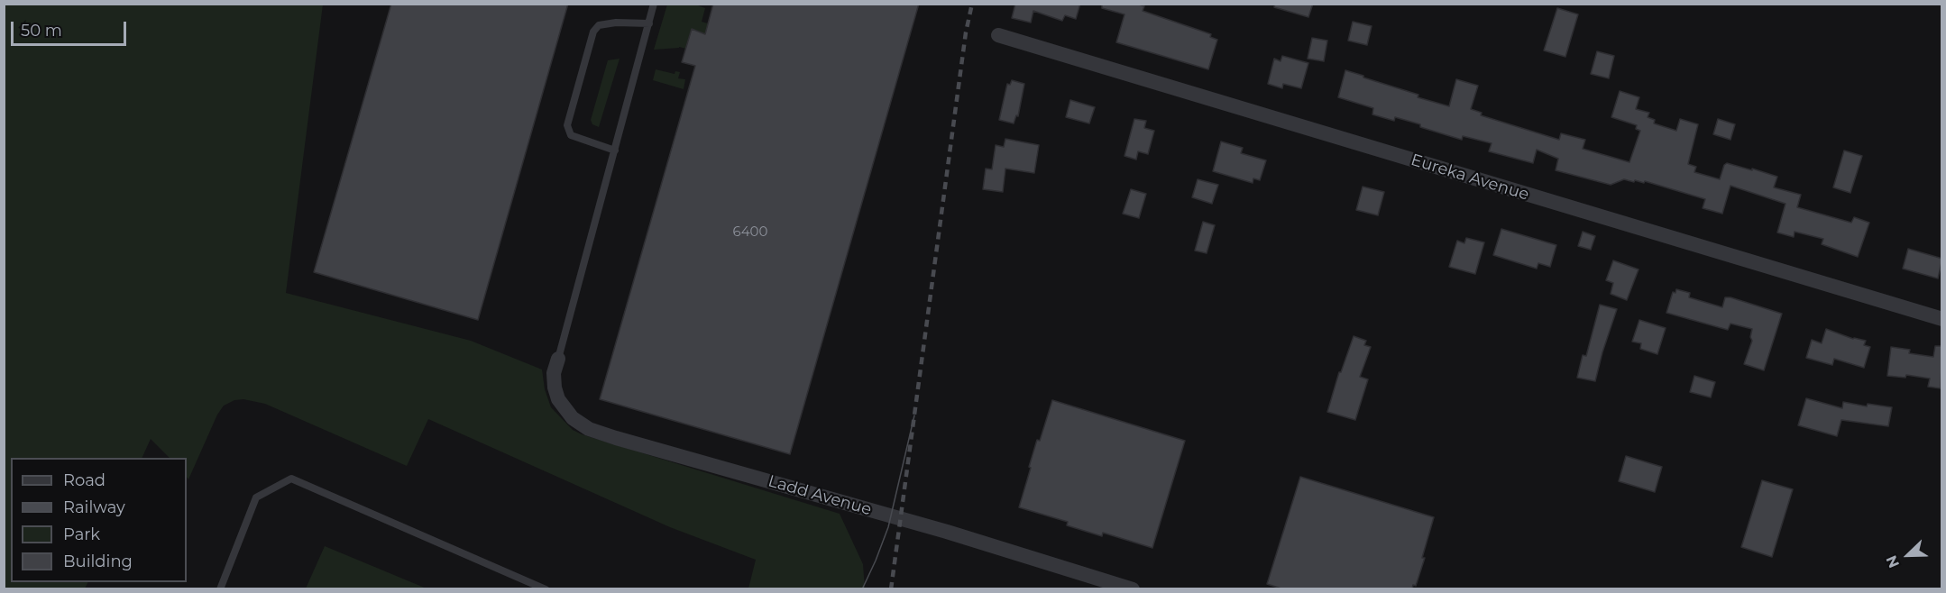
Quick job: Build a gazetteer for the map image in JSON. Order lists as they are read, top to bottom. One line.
{"streets":{"street":["Eureka Avenue","Ladd Avenue"]},"house_numbers":["6400"],"legend":["Road","Railway","Park","Building"],"scale_bar":"50 m","north":"bottom left"}
